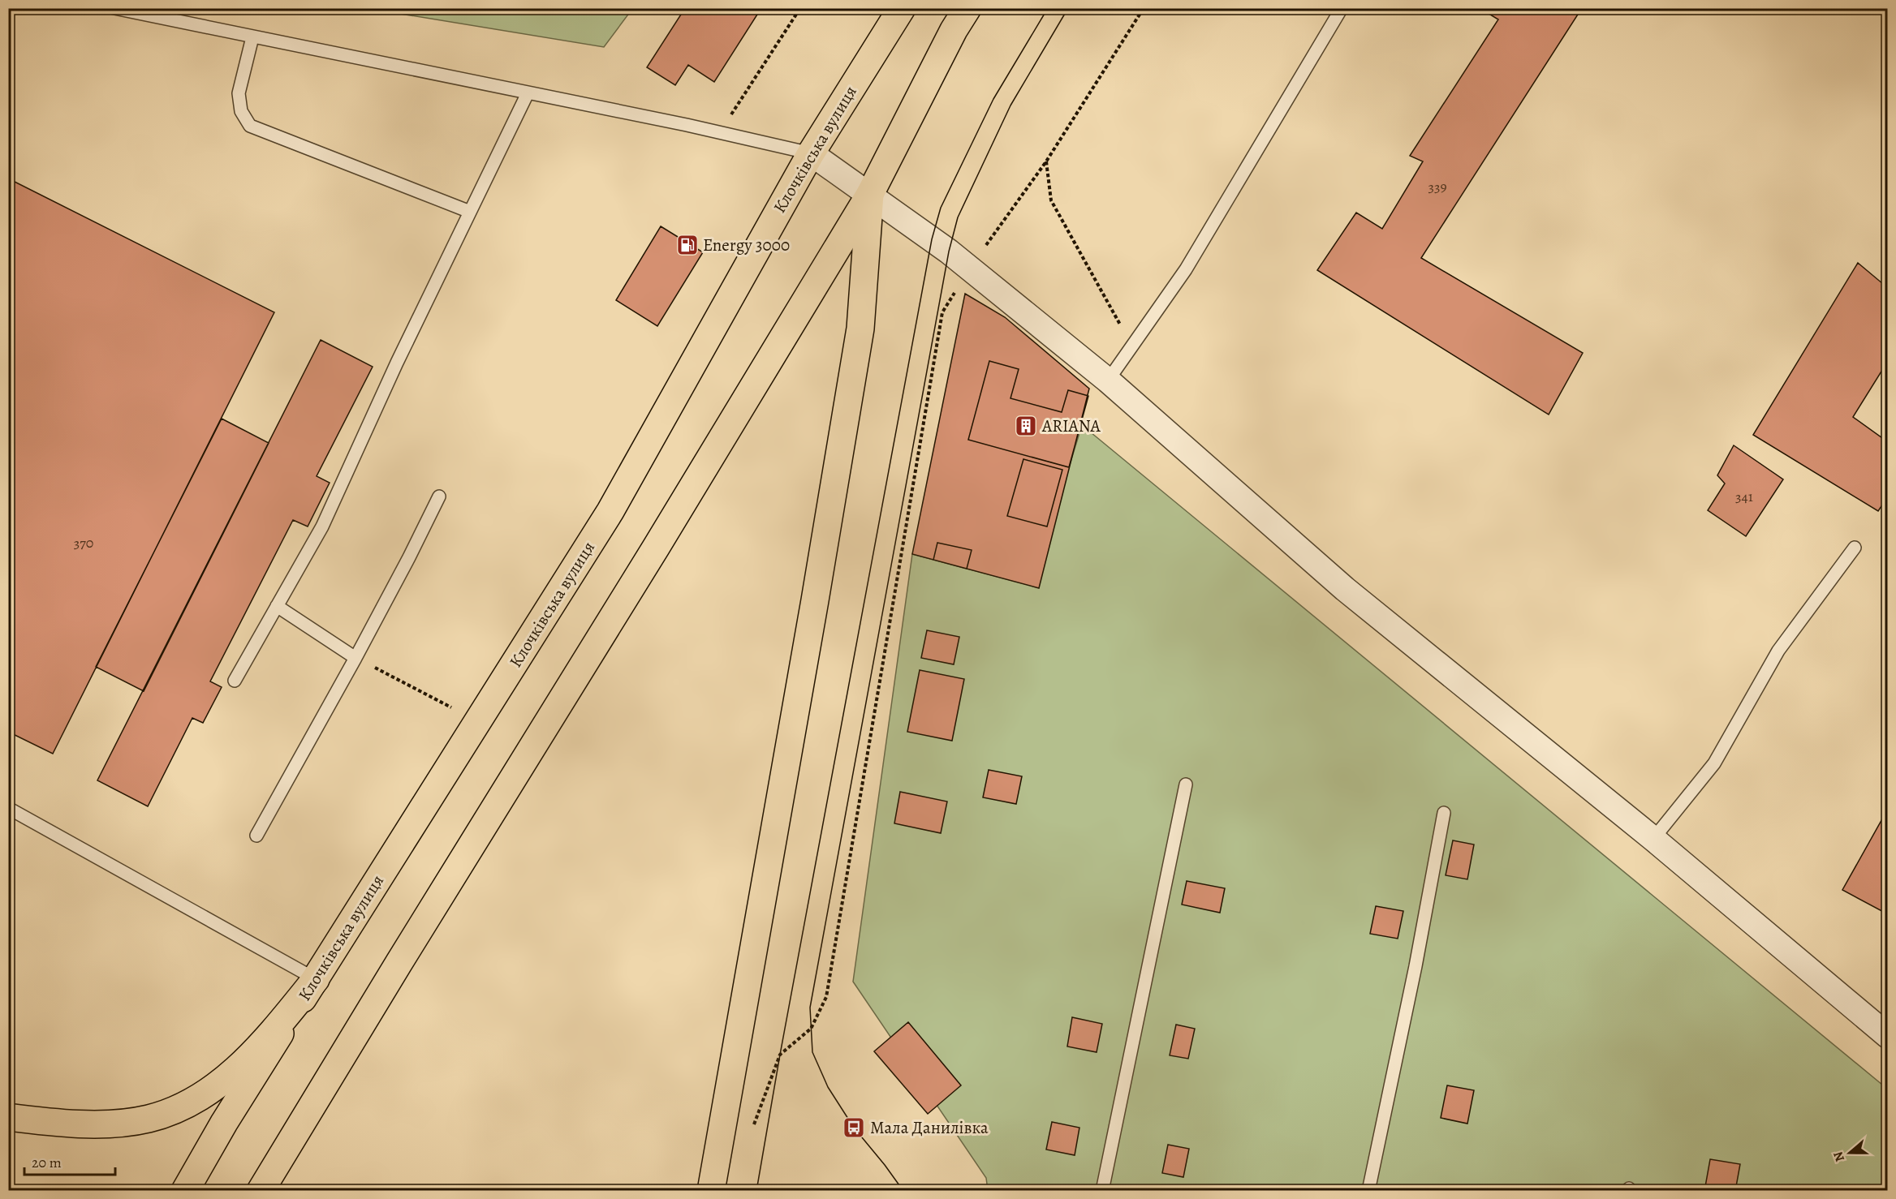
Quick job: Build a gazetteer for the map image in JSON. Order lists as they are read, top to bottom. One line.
{"streets":{"main road":["Клочківська вулиця"]},"places":{"fuel station":["Energy 3000"],"building":["ARIANA"],"bus stop":["Мала Данилівка"]},"house_numbers":["339","341","370"],"scale_bar":"20 m","north":"left"}
